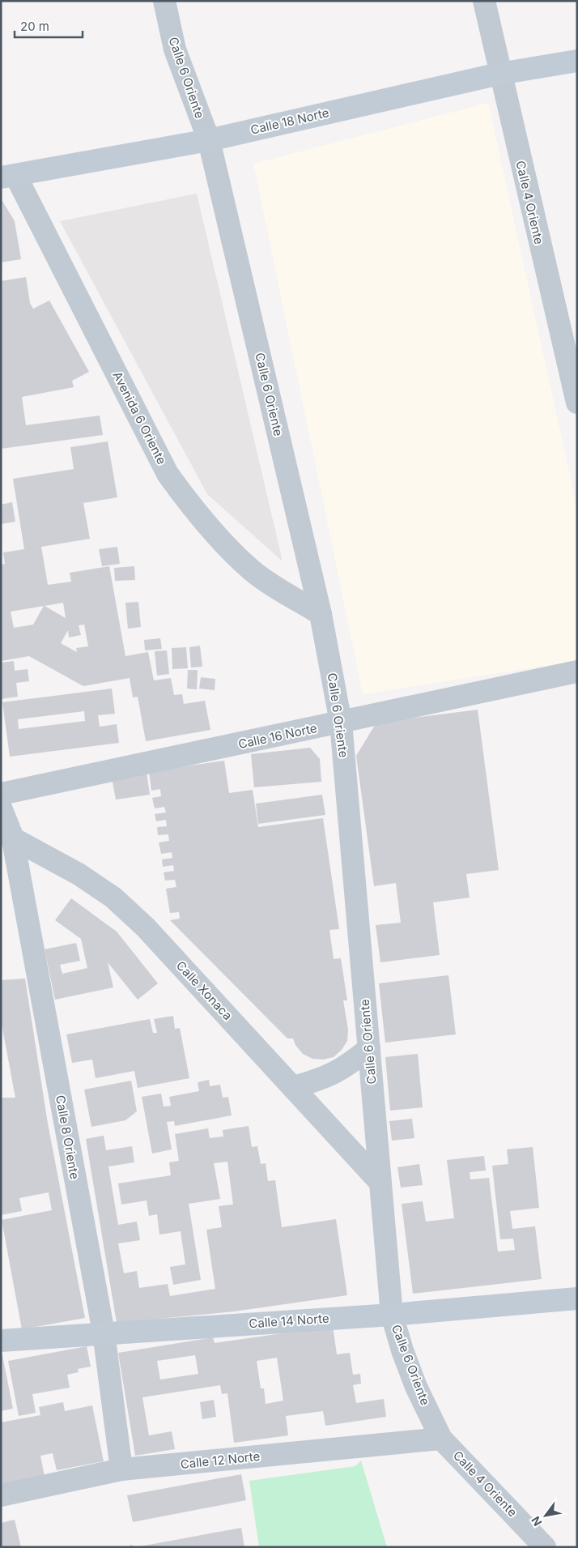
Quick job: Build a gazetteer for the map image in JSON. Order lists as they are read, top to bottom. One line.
{"streets":{"main road":["Calle 18 Norte","Calle 14 Norte"],"street":["Calle 6 Oriente","Calle 4 Oriente","Avenida 6 Oriente","Calle 16 Norte","Calle Xonaca","Calle 8 Oriente","Calle 12 Norte"]},"crossings":[["Calle 6 Oriente","Calle 18 Norte"],["Calle 6 Oriente","Calle 4 Oriente"],["Calle 6 Oriente","Avenida 6 Oriente"],["Calle 6 Oriente","Calle 16 Norte"],["Calle 6 Oriente","Calle Xonaca"],["Calle 6 Oriente","Calle 14 Norte"],["Calle 6 Oriente","Calle 12 Norte"],["Calle 18 Norte","Calle 4 Oriente"],["Calle 18 Norte","Avenida 6 Oriente"],["Calle 4 Oriente","Calle 12 Norte"],["Calle Xonaca","Calle 8 Oriente"],["Calle 8 Oriente","Calle 14 Norte"],["Calle 8 Oriente","Calle 12 Norte"]],"scale_bar":"20 m","north":"bottom left"}
